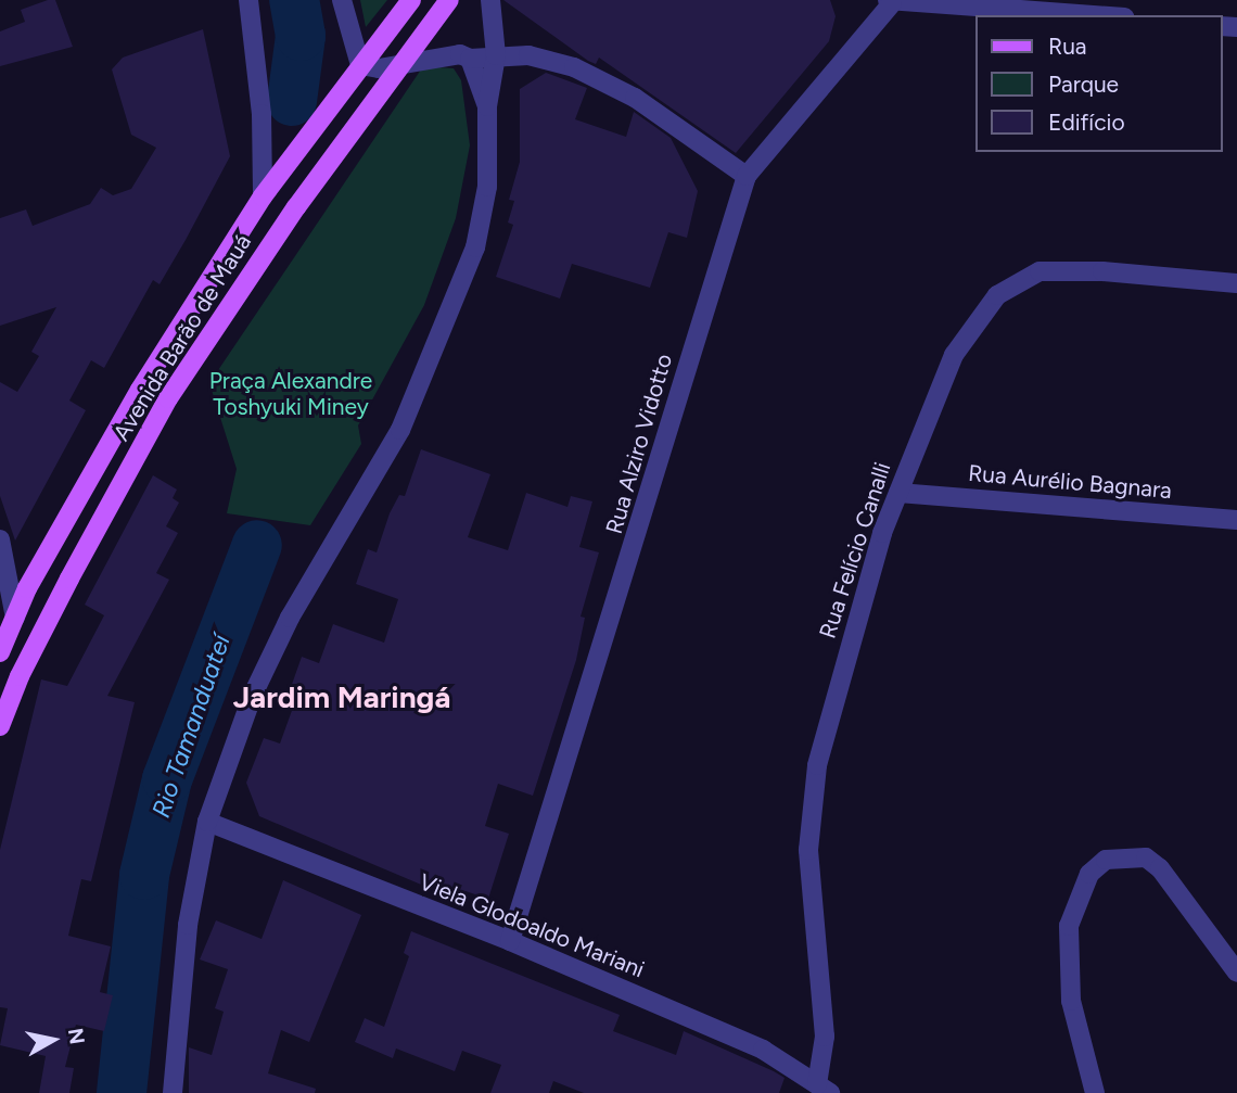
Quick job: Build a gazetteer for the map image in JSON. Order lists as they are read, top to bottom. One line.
{"streets":{"main road":["Avenida Barão de Mauá"],"street":["Rua Alziro Vidotto","Rua Aurélio Bagnara","Rua Felício Canalli","Viela Glodoaldo Mariani"]},"crossings":[["Rua Alziro Vidotto","Viela Glodoaldo Mariani"],["Rua Aurélio Bagnara","Rua Felício Canalli"],["Rua Felício Canalli","Viela Glodoaldo Mariani"]],"districts":["Jardim Maringá"],"water":["Rio Tamanduateí"],"parks":["Praça Alexandre Toshyuki Miney"],"legend":["Rua","Parque","Edifício"],"north":"right"}
